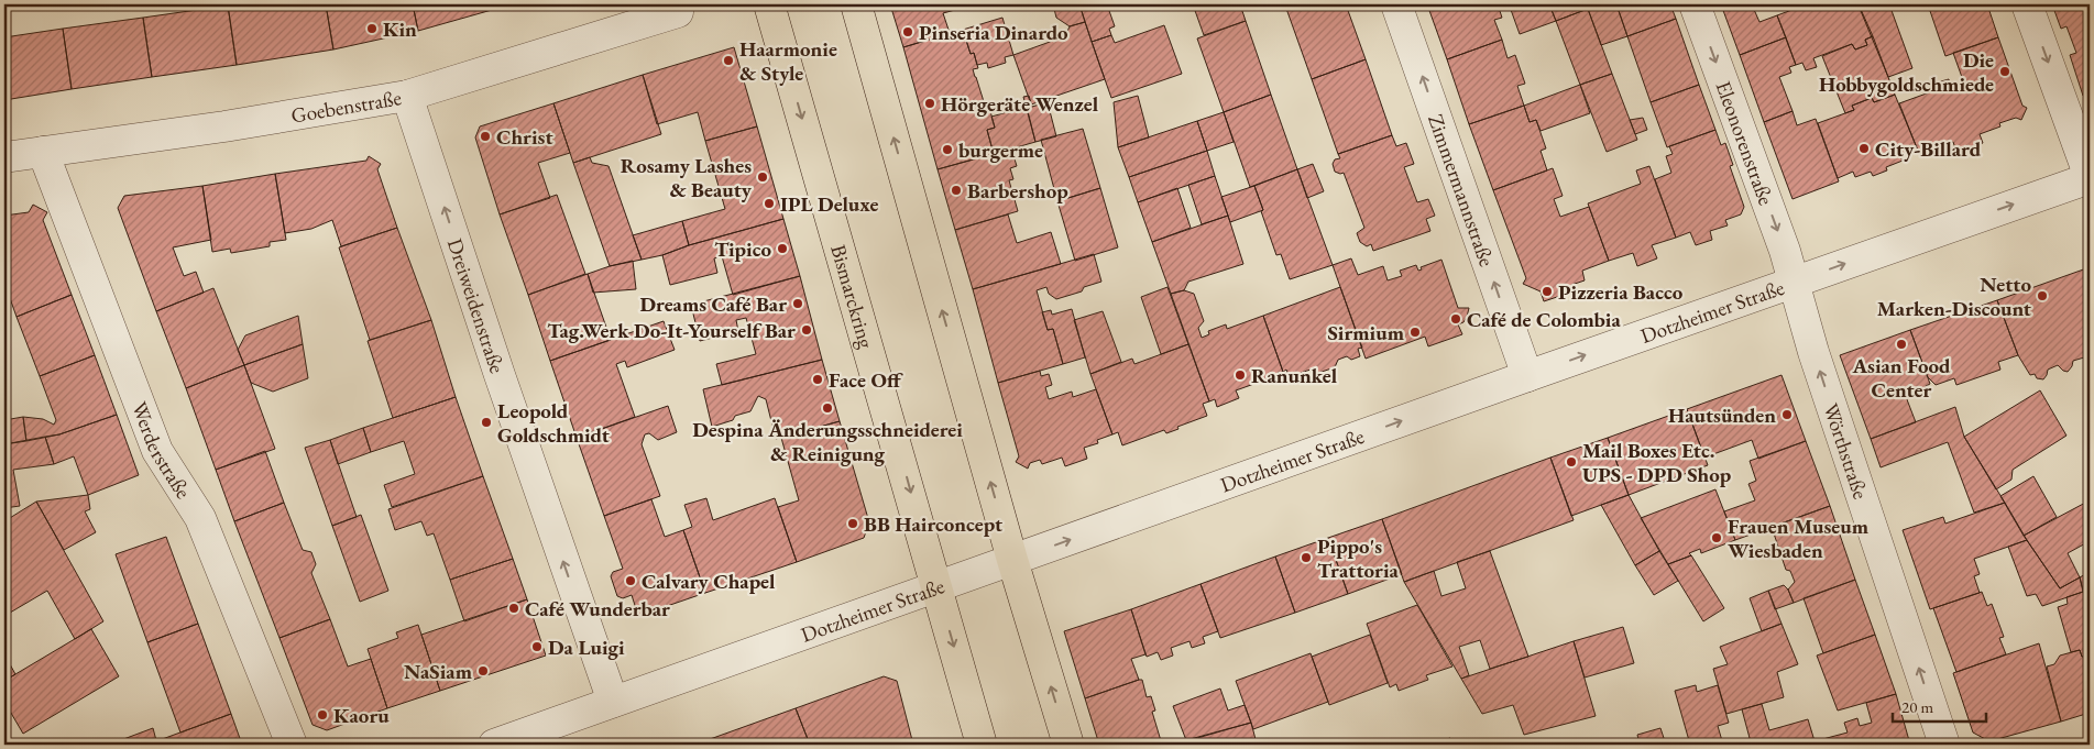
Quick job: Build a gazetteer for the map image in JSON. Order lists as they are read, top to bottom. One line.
{"streets":{"main road":["Bismarckring"],"street":["Goebenstraße","Eleonorenstraße","Zimmermannstraße","Dreiweidenstraße","Dotzheimer Straße","Werderstraße","Wörthstraße"]},"crossings":[["Goebenstraße","Dreiweidenstraße"],["Goebenstraße","Werderstraße"],["Eleonorenstraße","Dotzheimer Straße"],["Eleonorenstraße","Wörthstraße"],["Zimmermannstraße","Dotzheimer Straße"],["Bismarckring","Dotzheimer Straße"],["Dreiweidenstraße","Dotzheimer Straße"],["Dotzheimer Straße","Wörthstraße"]],"one_way":["Eleonorenstraße","Zimmermannstraße","Dreiweidenstraße","Dotzheimer Straße","Wörthstraße"],"places":["Kin","Pinseria Dinardo","Haarmonie & Style","Die Hobbygoldschmiede","Hörgeräte Wenzel","Christ","City-Billard","burgerme","Rosamy Lashes & Beauty","Barbershop","IPL Deluxe","Tipico","Pizzeria Bacco","Netto Marken-Discount","Dreams Café Bar","Café de Colombia","Tag.Werk Do-It-Yourself Bar","Sirmium","Asian Food Center","Ranunkel","Face Off","Despina Änderungsschneiderei & Reinigung","Hautsünden","Leopold Goldschmidt","Mail Boxes Etc. UPS - DPD Shop","BB Hairconcept","Frauen Museum Wiesbaden","Pippo's Trattoria","Calvary Chapel","Café Wunderbar","Da Luigi","NaSiam","Kaoru"],"scale_bar":"20 m"}
